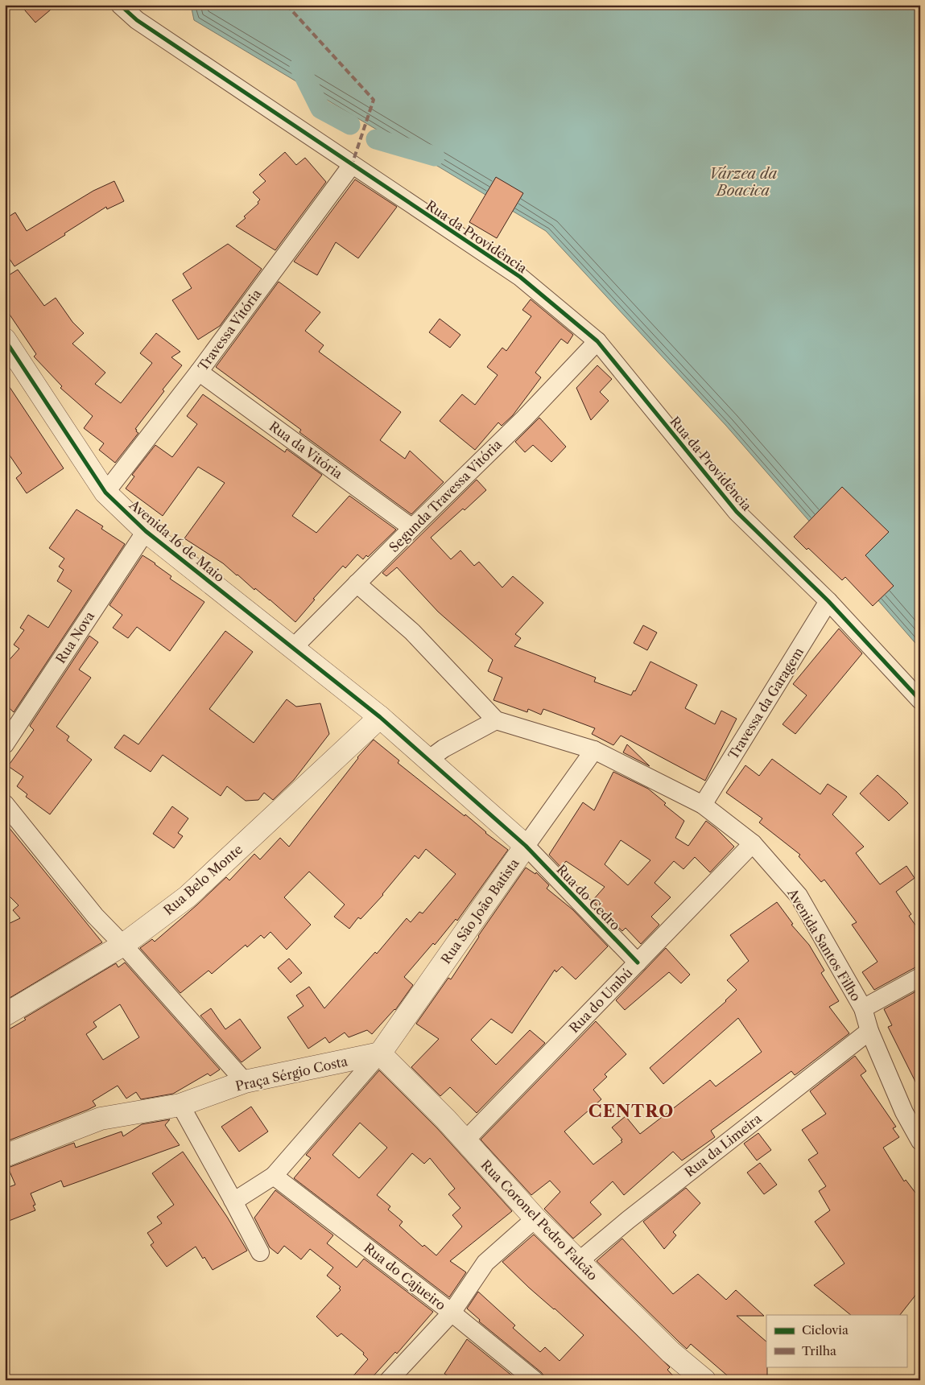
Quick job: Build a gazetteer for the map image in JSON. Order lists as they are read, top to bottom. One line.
{"streets":{"street":["Rua da Providência","Travessa Vitória","Rua da Vitória","Segunda Travessa Vitória","Avenida 16 de Maio","Rua Nova","Travessa da Garagem","Rua Belo Monte","Rua do Cedro","Rua São João Batista","Avenida Santos Filho","Rua do Umbú","Praça Sérgio Costa","Rua da Limeira","Rua Coronel Pedro Falcão","Rua do Cajueiro"]},"crossings":[["Rua da Providência","Travessa Vitória"],["Rua da Providência","Segunda Travessa Vitória"],["Rua da Providência","Travessa da Garagem"],["Travessa Vitória","Rua da Vitória"],["Travessa Vitória","Avenida 16 de Maio"],["Rua da Vitória","Segunda Travessa Vitória"],["Segunda Travessa Vitória","Avenida 16 de Maio"],["Avenida 16 de Maio","Rua Nova"],["Avenida 16 de Maio","Rua Belo Monte"],["Avenida 16 de Maio","Rua do Cedro"],["Avenida 16 de Maio","Rua São João Batista"],["Travessa da Garagem","Avenida Santos Filho"],["Rua do Cedro","Rua São João Batista"],["Rua do Cedro","Rua do Umbú"],["Rua São João Batista","Avenida Santos Filho"],["Rua São João Batista","Praça Sérgio Costa"],["Rua São João Batista","Rua Coronel Pedro Falcão"],["Avenida Santos Filho","Rua do Umbú"],["Avenida Santos Filho","Rua da Limeira"],["Rua do Umbú","Rua Coronel Pedro Falcão"],["Praça Sérgio Costa","Rua Coronel Pedro Falcão"],["Rua da Limeira","Rua Coronel Pedro Falcão"]],"districts":["CENTRO"],"water":["Várzea da Boacica"],"legend":["Ciclovia","Trilha"]}
